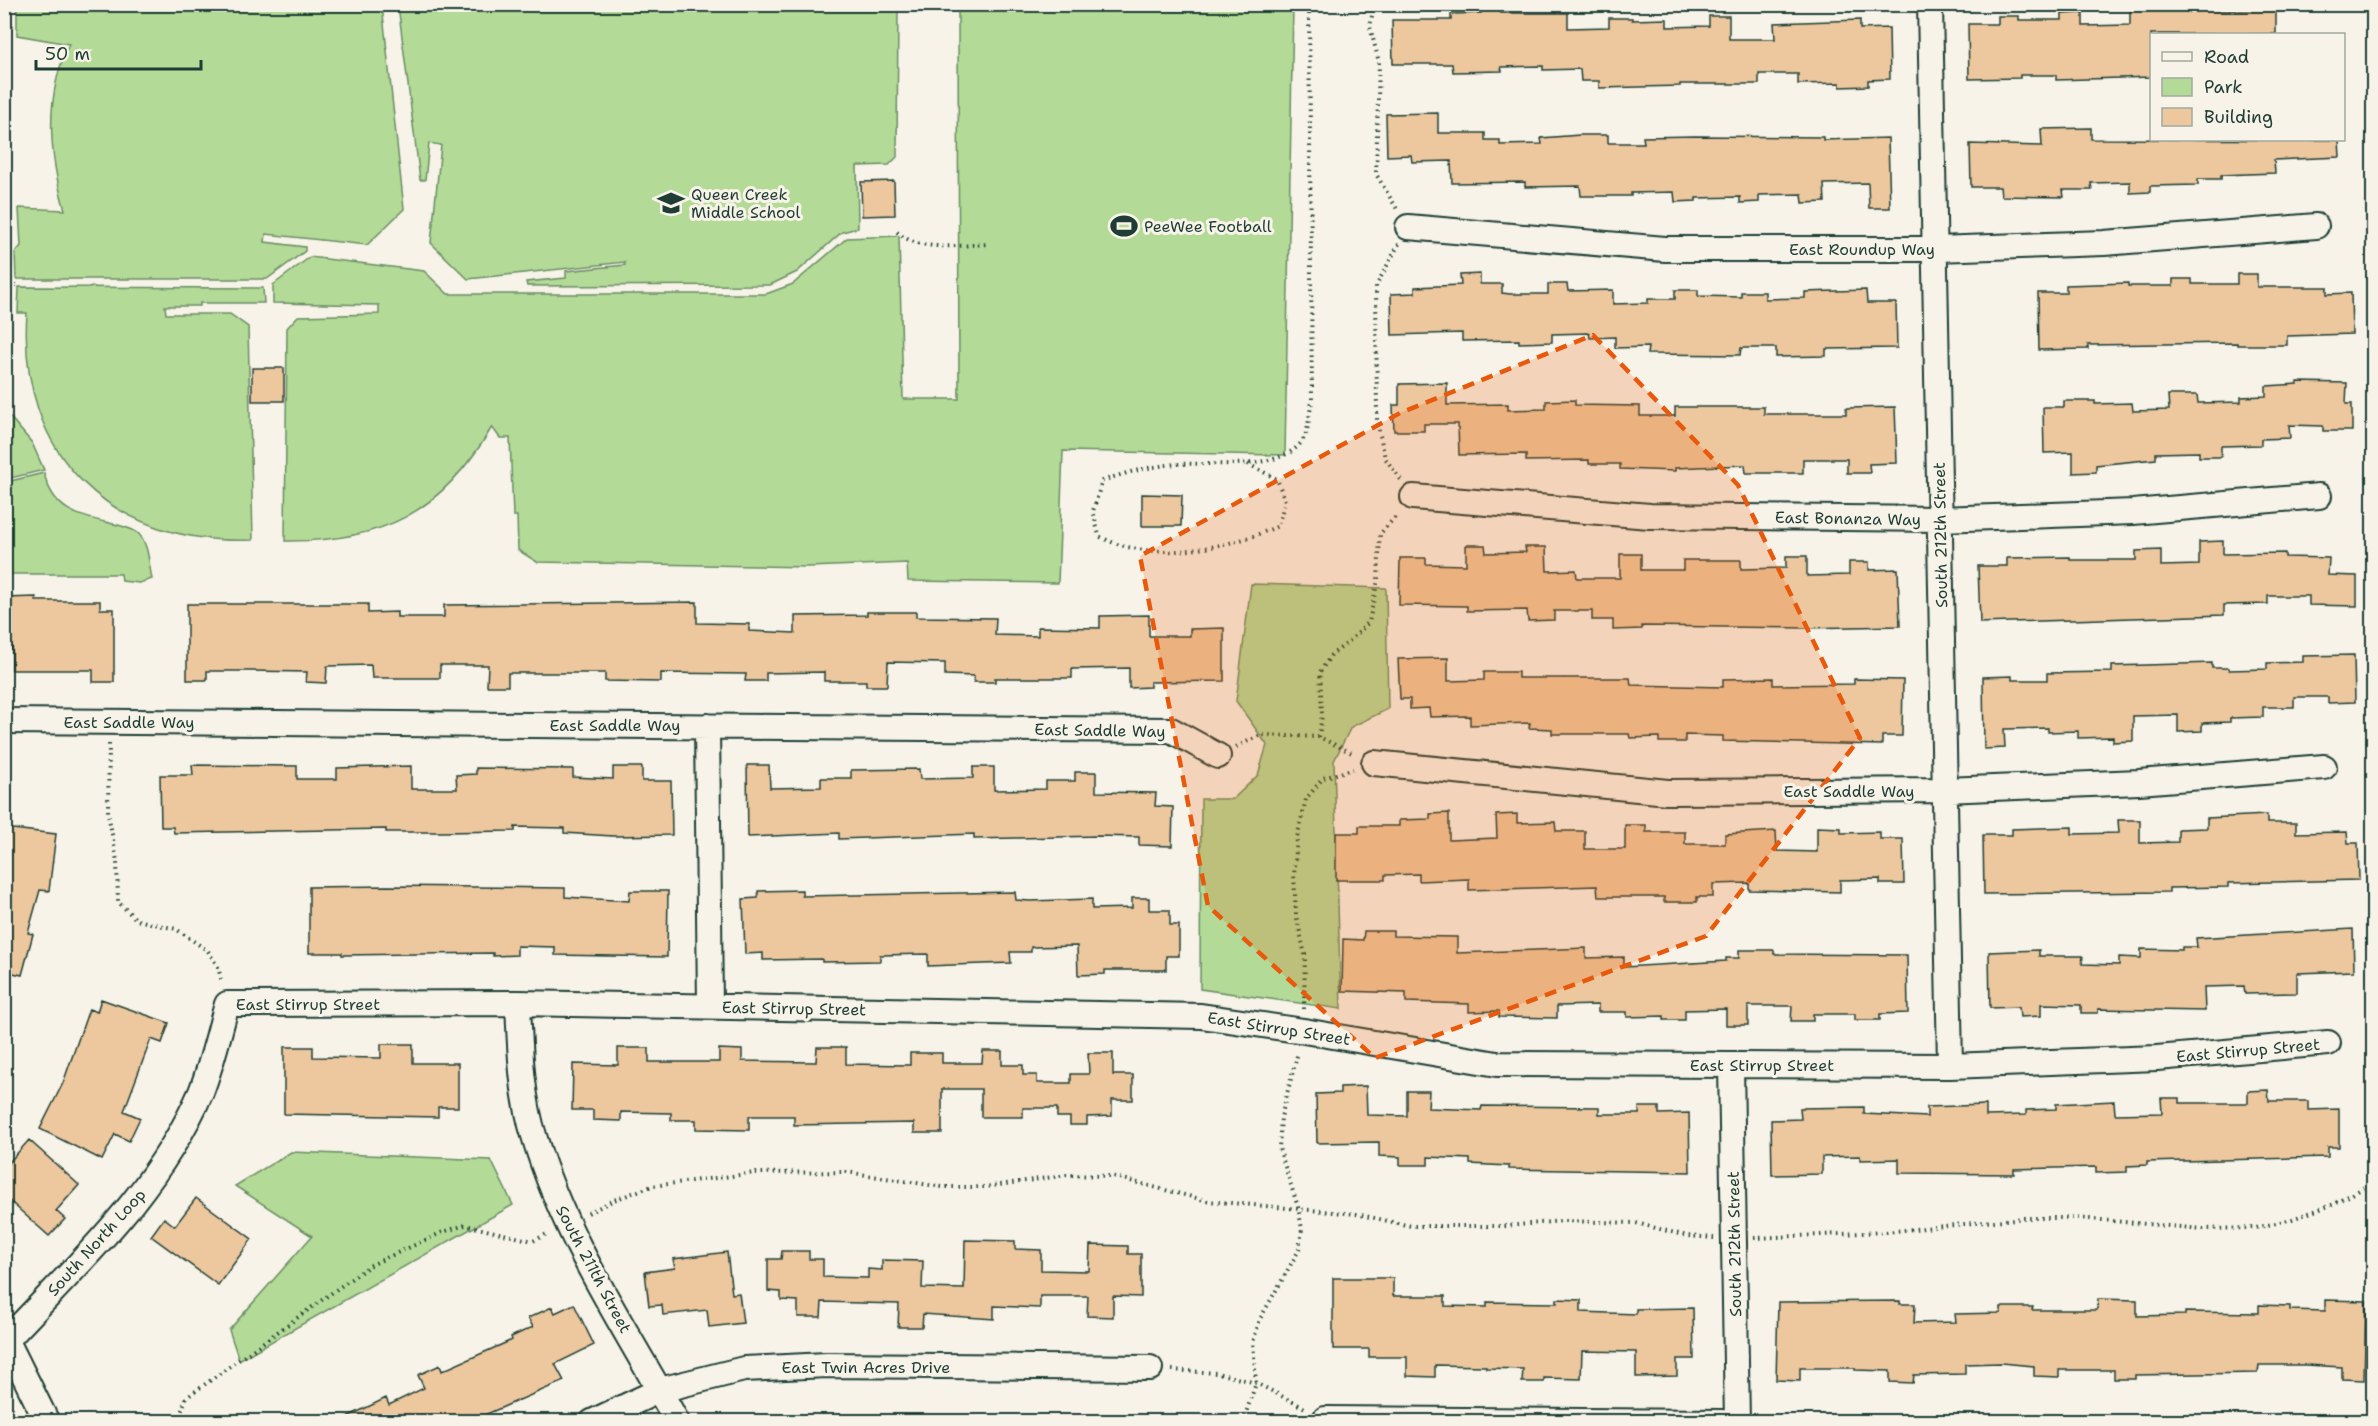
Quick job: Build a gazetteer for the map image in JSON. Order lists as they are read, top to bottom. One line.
{"streets":{"street":["East Roundup Way","East Bonanza Way","South 212th Street","East Saddle Way","East Stirrup Street","South North Loop","South 211th Street","East Twin Acres Drive"]},"crossings":[["East Roundup Way","South 212th Street"],["East Bonanza Way","South 212th Street"],["South 212th Street","East Saddle Way"],["South 212th Street","East Stirrup Street"],["East Stirrup Street","South North Loop"],["East Stirrup Street","South 211th Street"],["South 211th Street","East Twin Acres Drive"]],"places":{"school or university":["Queen Creek Middle School"],"sports":["PeeWee Football"]},"legend":["Road","Park","Building"],"scale_bar":"50 m"}
